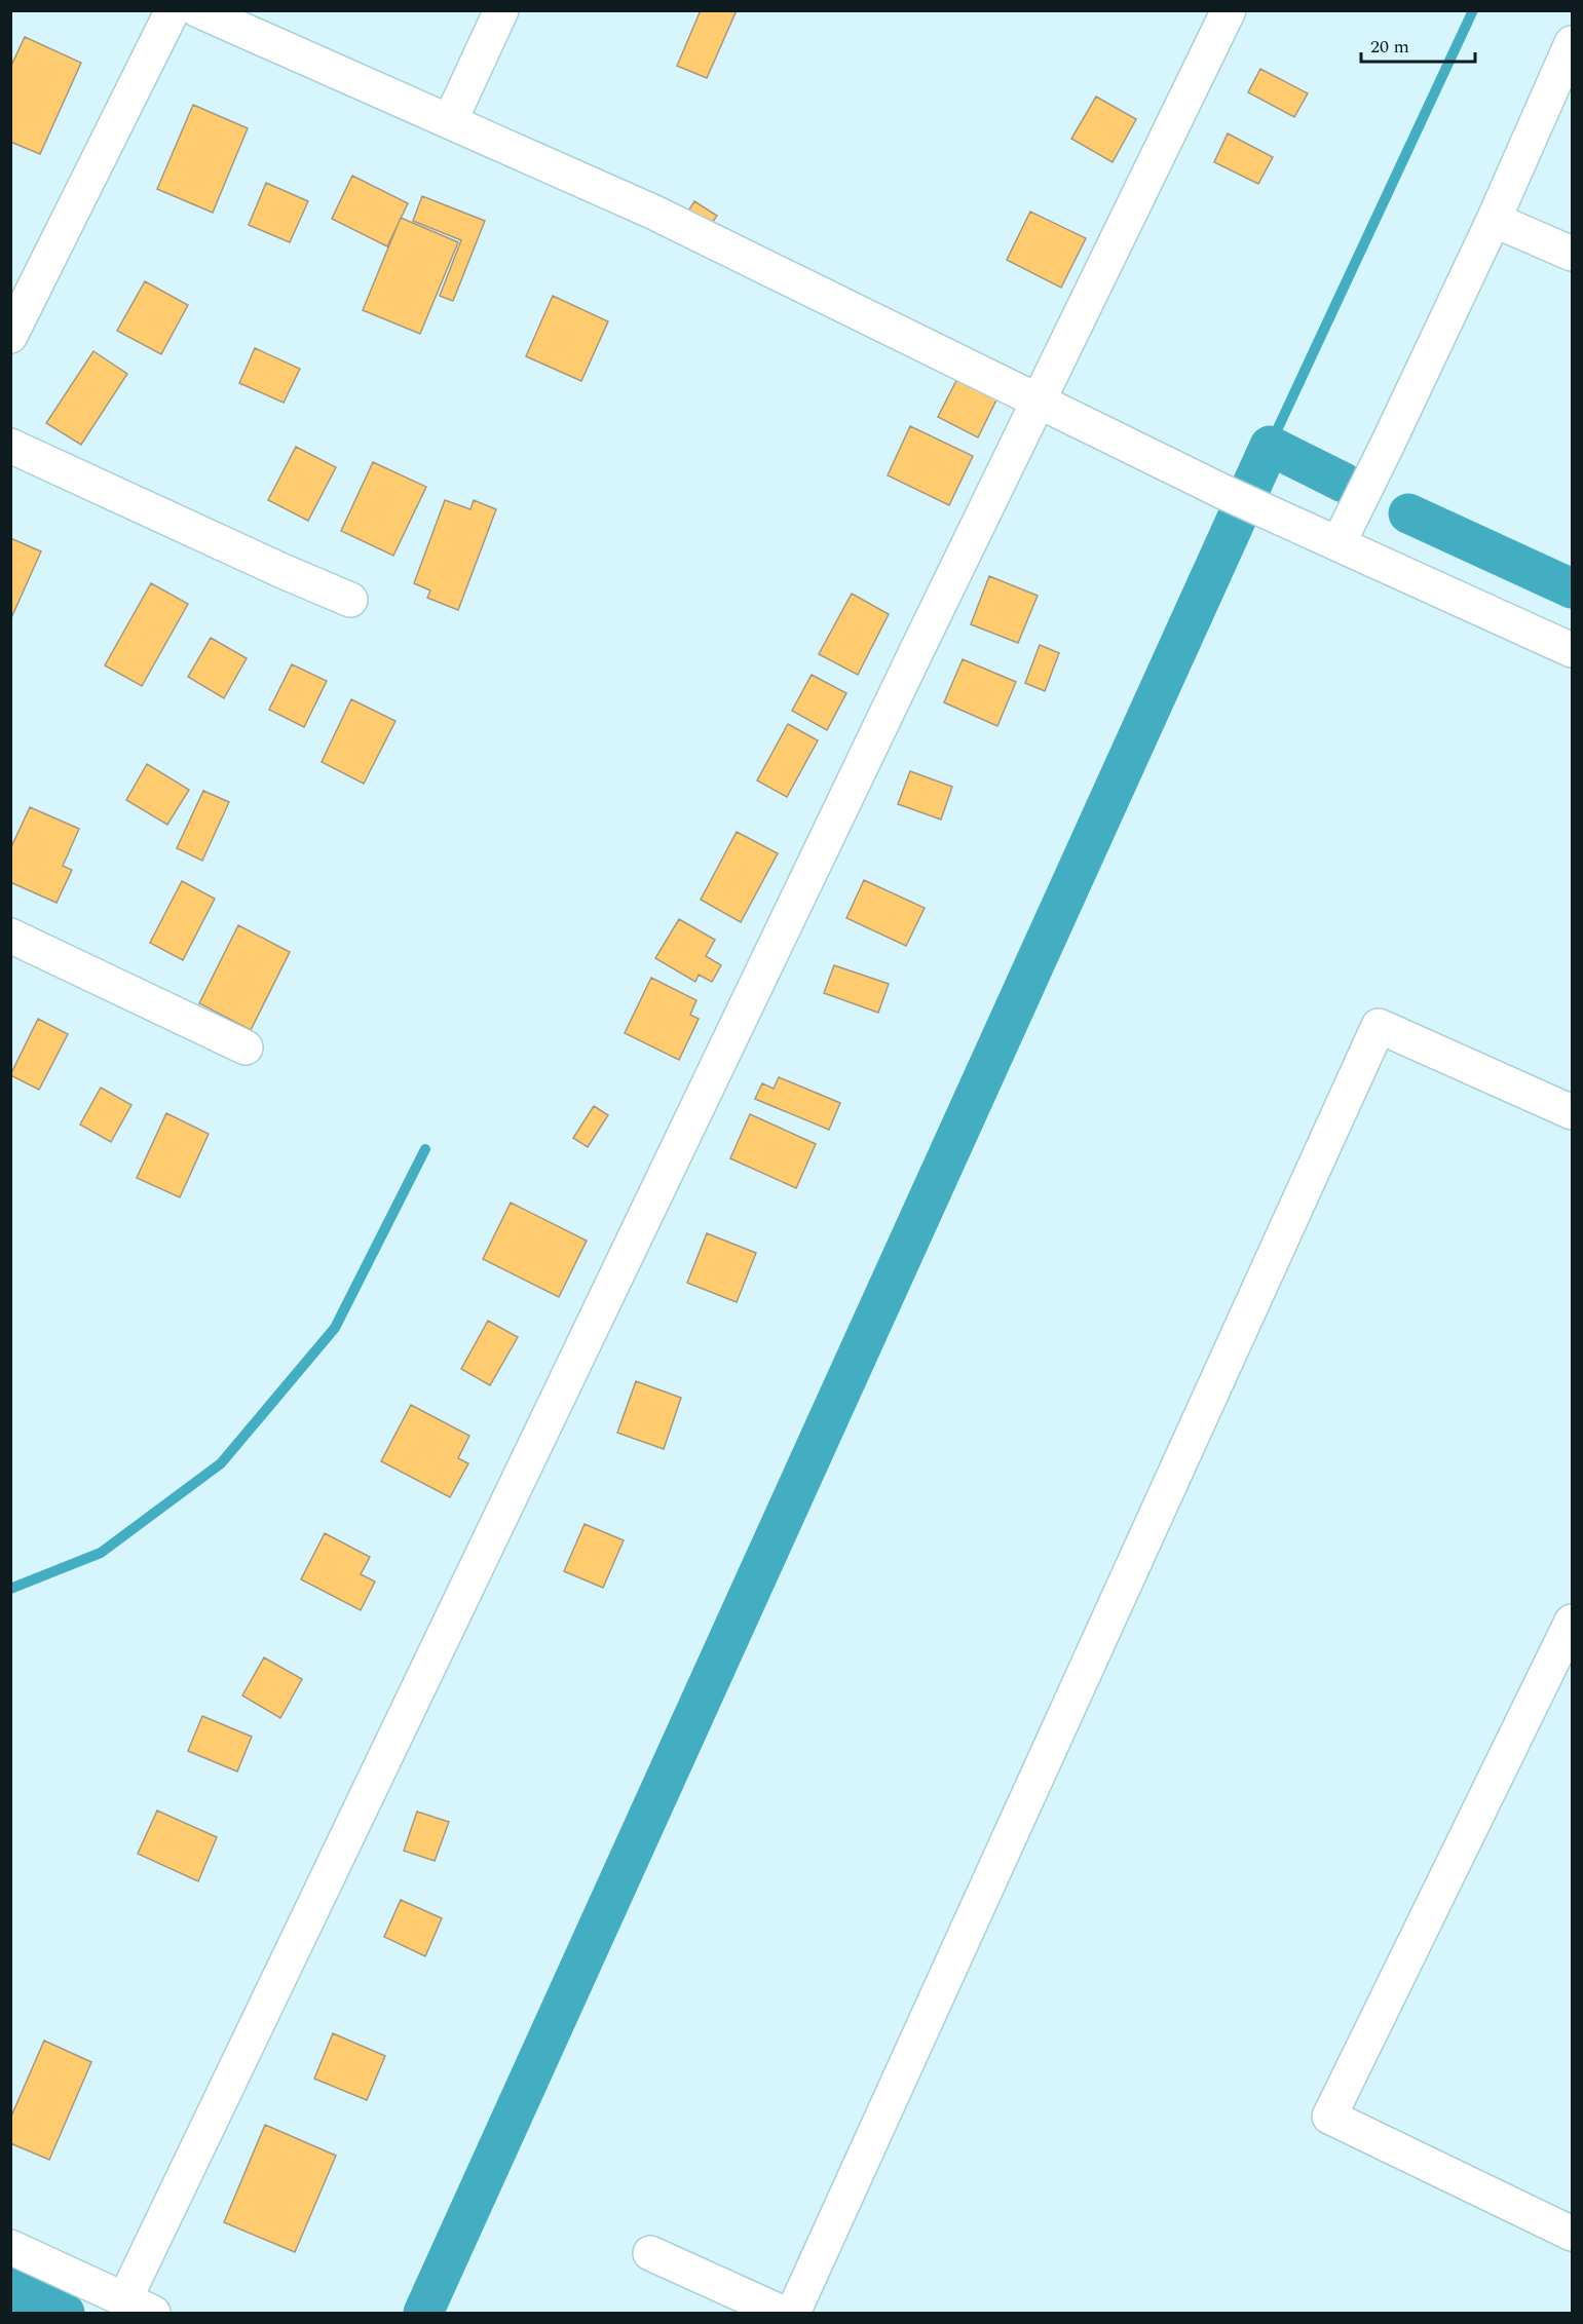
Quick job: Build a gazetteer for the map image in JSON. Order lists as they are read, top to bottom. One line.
{"scale_bar":"20 m"}
